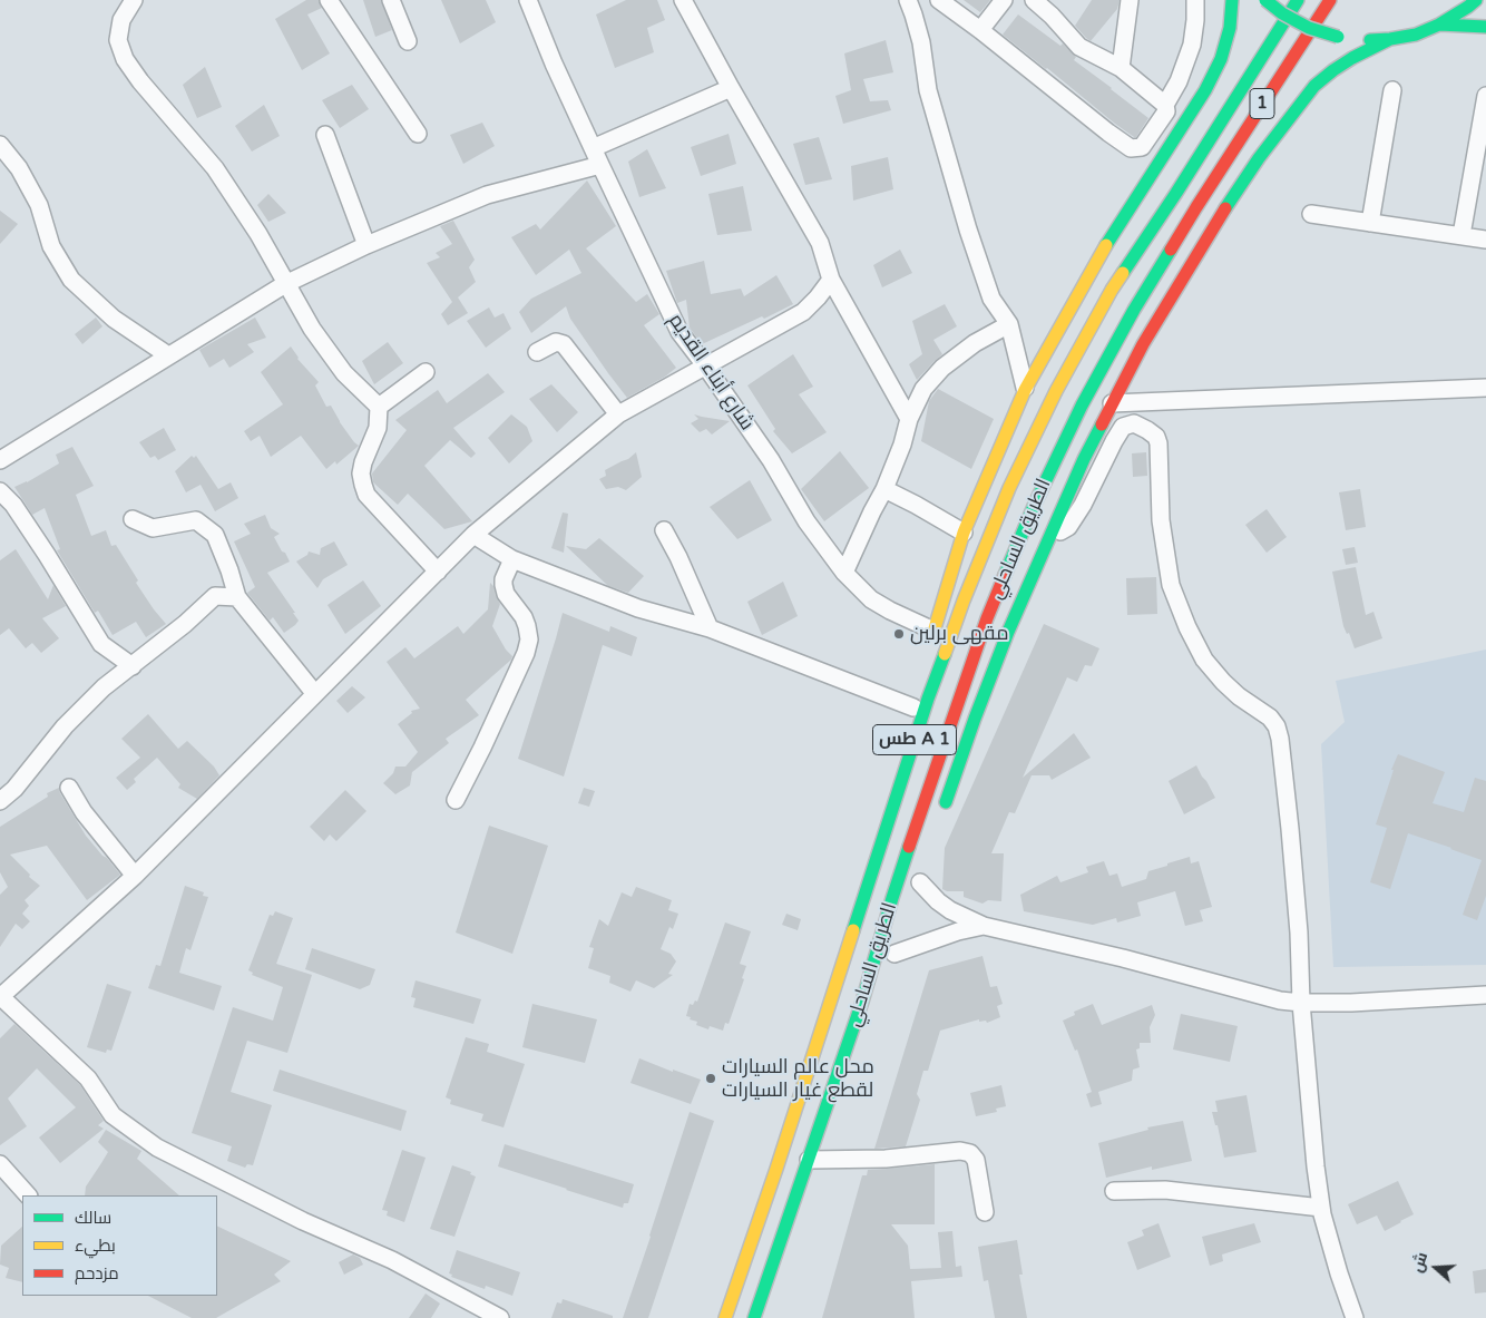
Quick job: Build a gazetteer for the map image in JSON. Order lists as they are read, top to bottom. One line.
{"streets":{"highway":["1","الطريق الساحلي","طس A 1"],"street":["شارع أبناء القديم"]},"places":["مقهى برلين","محل عالم السيارات لقطع غيار السيارات"],"legend":["سالك","بطيء","مزدحم"],"north":"left"}
